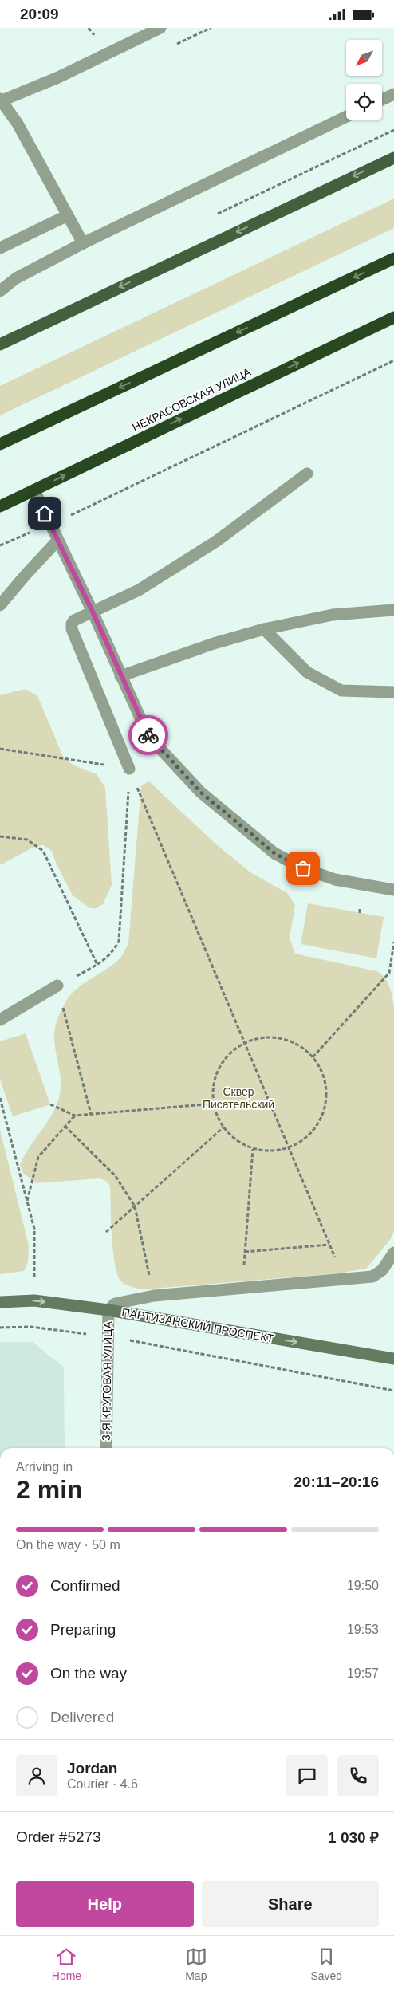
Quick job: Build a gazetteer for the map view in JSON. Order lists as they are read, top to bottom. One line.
{"streets":{"highway":["НЕКРАСОВСКАЯ УЛИЦА"],"main road":["ПАРТИЗАНСКИЙ ПРОСПЕКТ"],"street":["3-Я КРУГОВАЯ УЛИЦА"]},"crossings":[["ПАРТИЗАНСКИЙ ПРОСПЕКТ","3-Я КРУГОВАЯ УЛИЦА"]],"one_way":["ПАРТИЗАНСКИЙ ПРОСПЕКТ"],"parks":["Cквер Писательский"],"north":"bottom left","page":{"status":"20:09","heading":["2 min","Arriving in","20:11–20:16"],"panel":["Jordan","Courier · 4.6","Order #5273","1 030 ₽"],"bar":"On the way · 50 m","list":[["Confirmed","19:50"],["Preparing","19:53"],["On the way","19:57"],"Delivered"],"buttons":["Help","Share"],"tabs":["Home","Map","Saved"]}}
